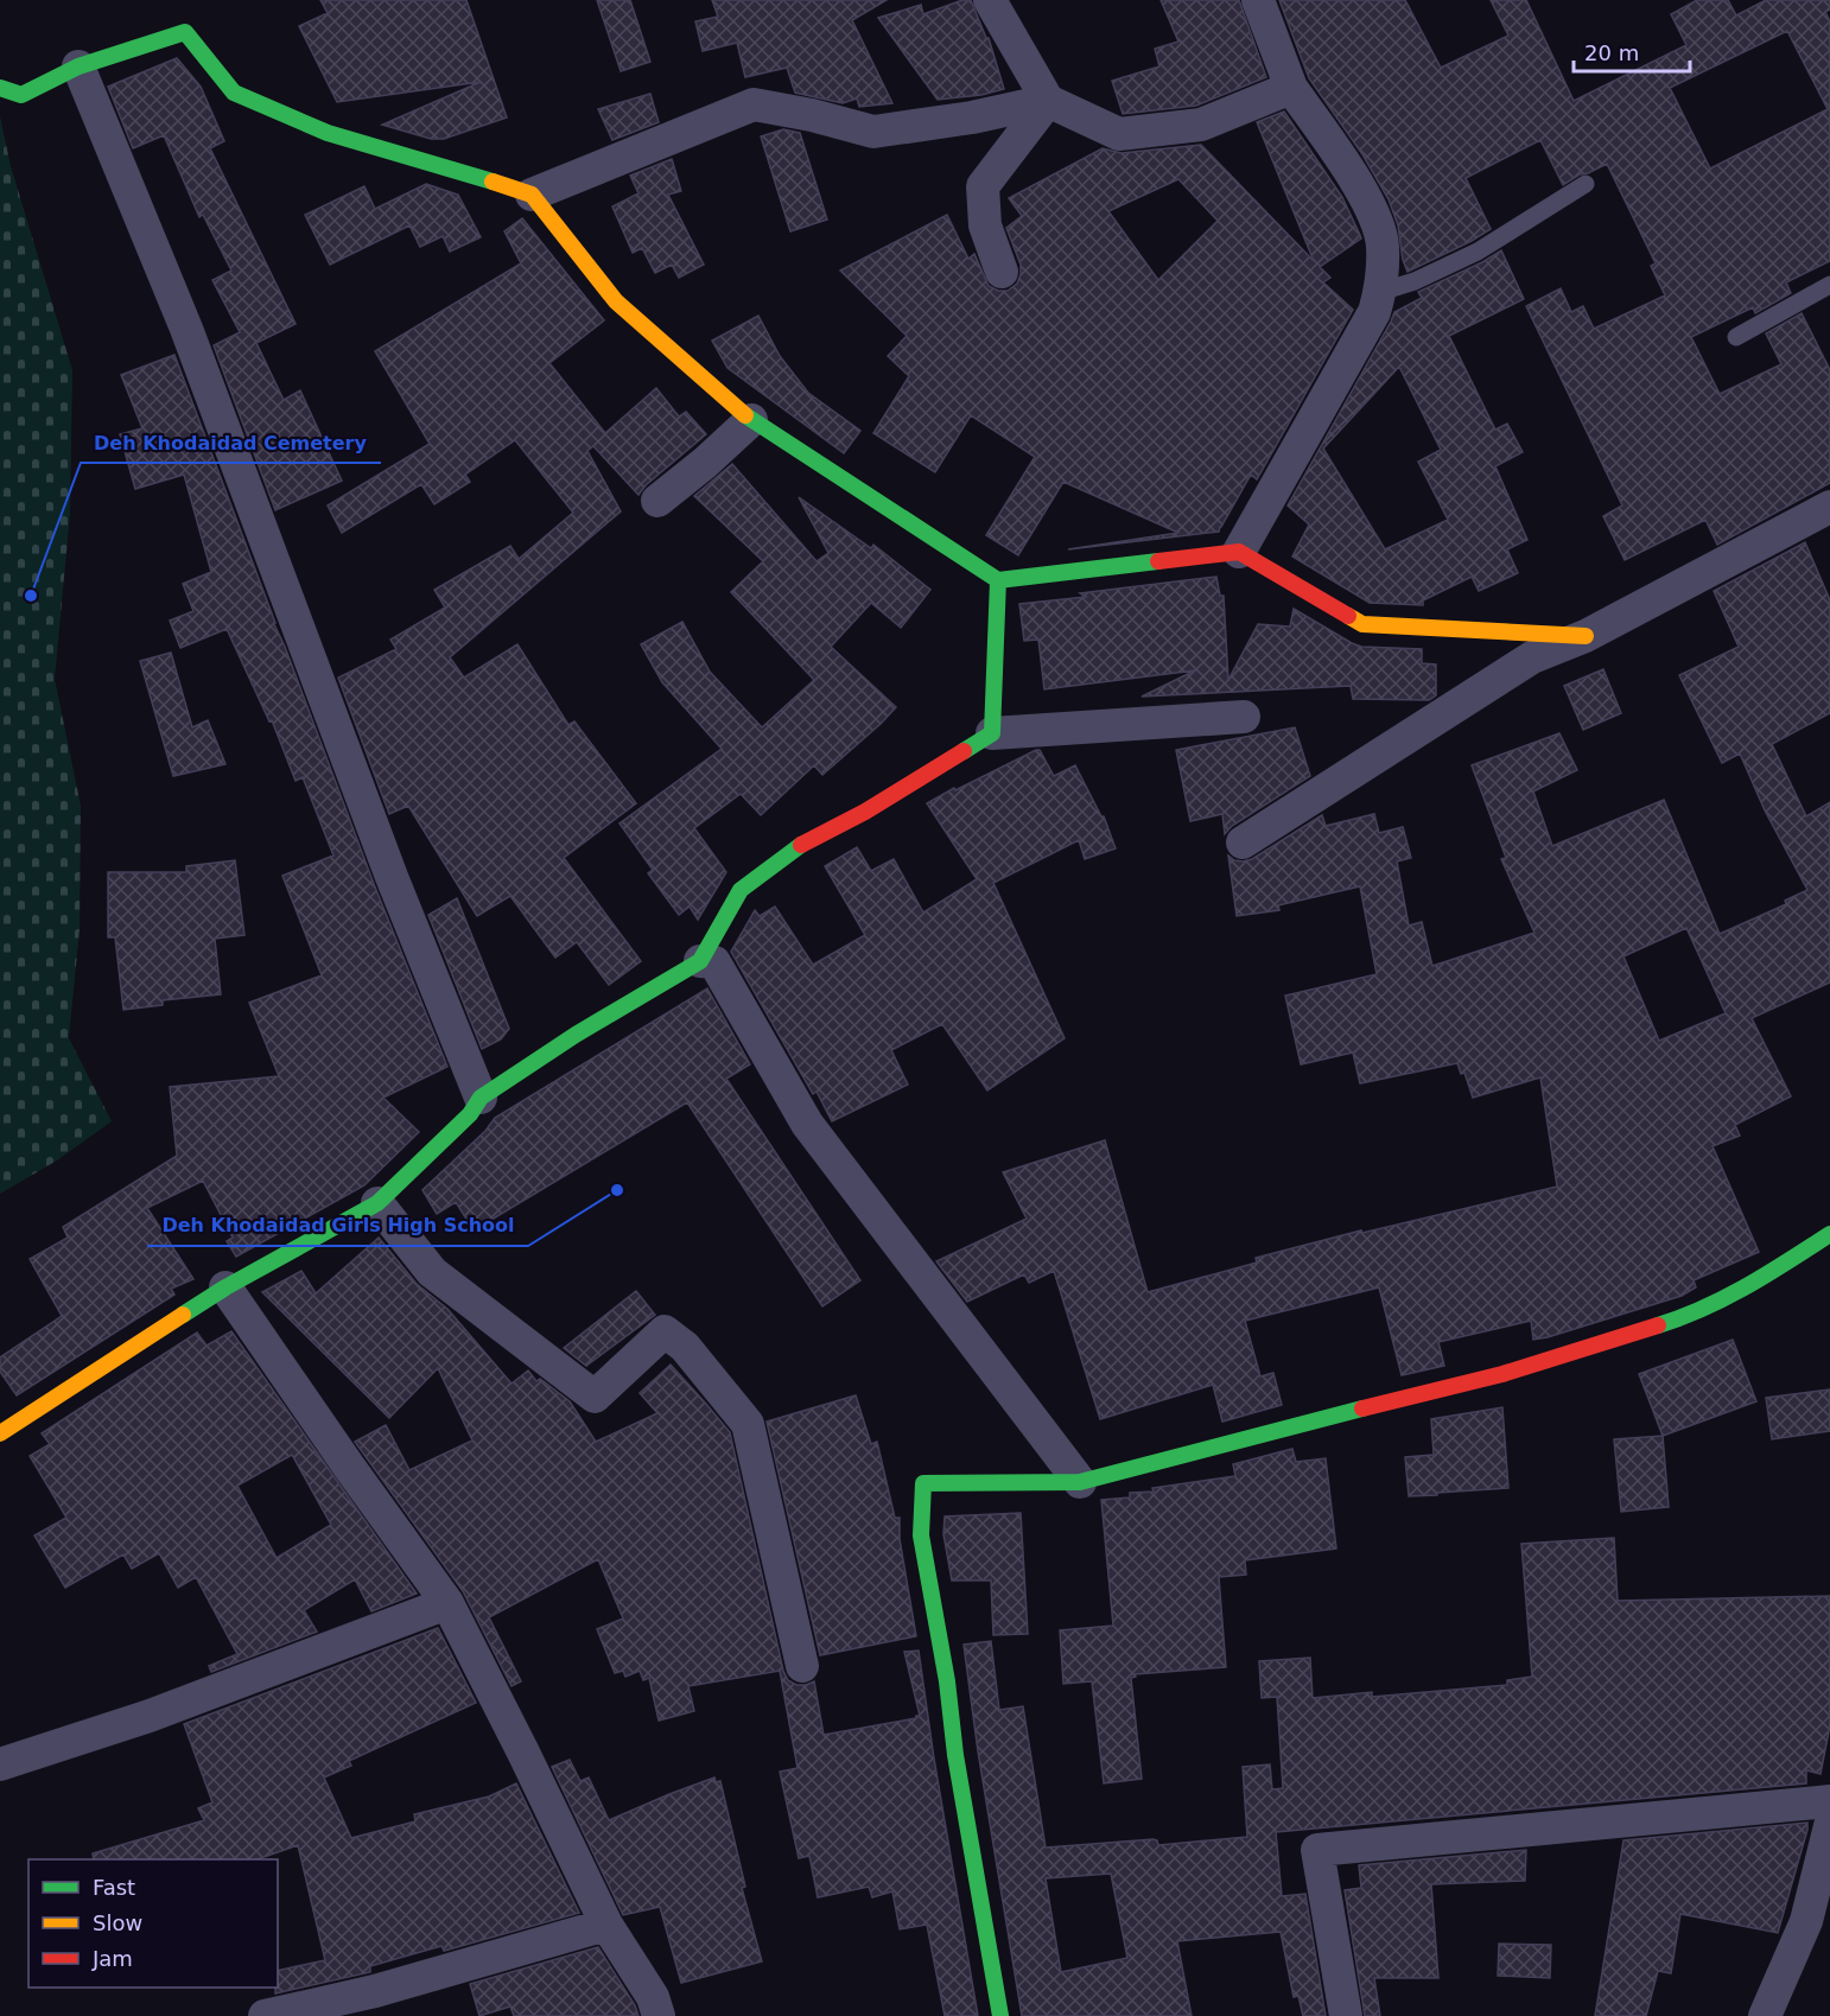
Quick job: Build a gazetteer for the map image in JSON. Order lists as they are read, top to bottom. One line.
{"places":["Deh Khodaidad Cemetery","Deh Khodaidad Girls High School"],"legend":["Fast","Slow","Jam"],"scale_bar":"20 m"}
